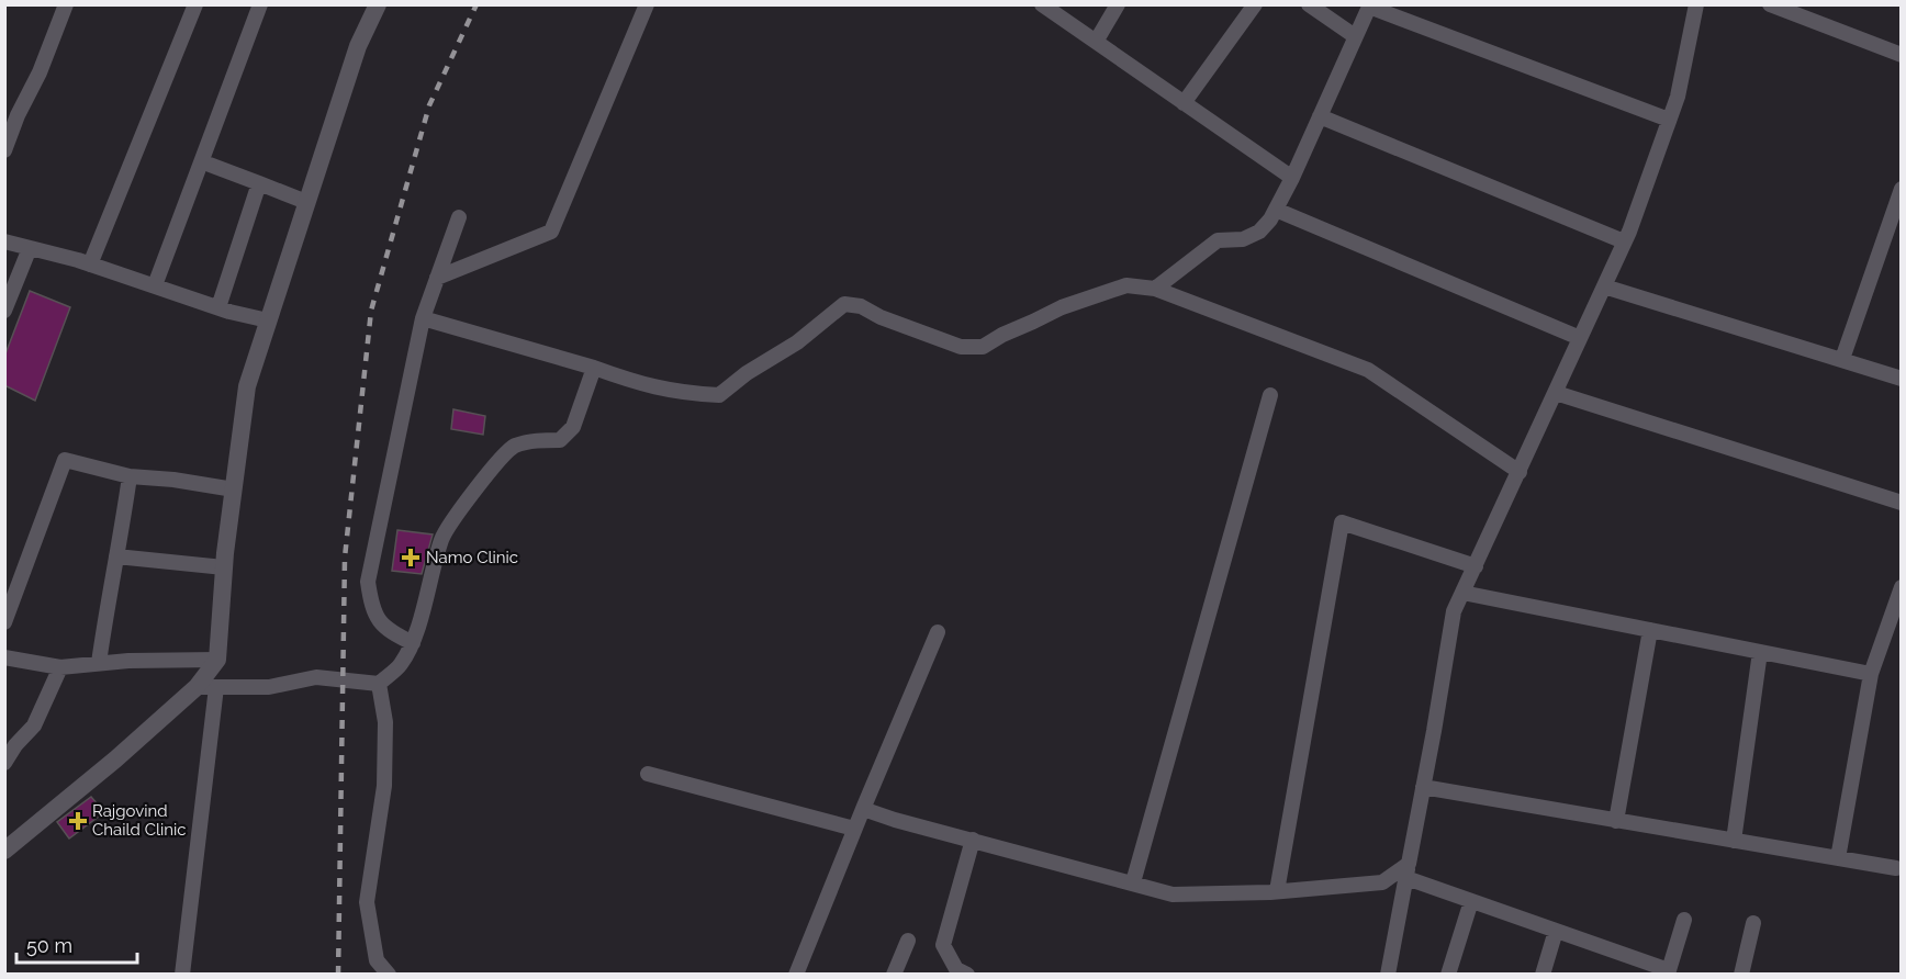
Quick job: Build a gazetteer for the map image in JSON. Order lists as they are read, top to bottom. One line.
{"places":{"health":["Namo Clinic","Rajgovind Chaild Clinic"]},"scale_bar":"50 m"}
